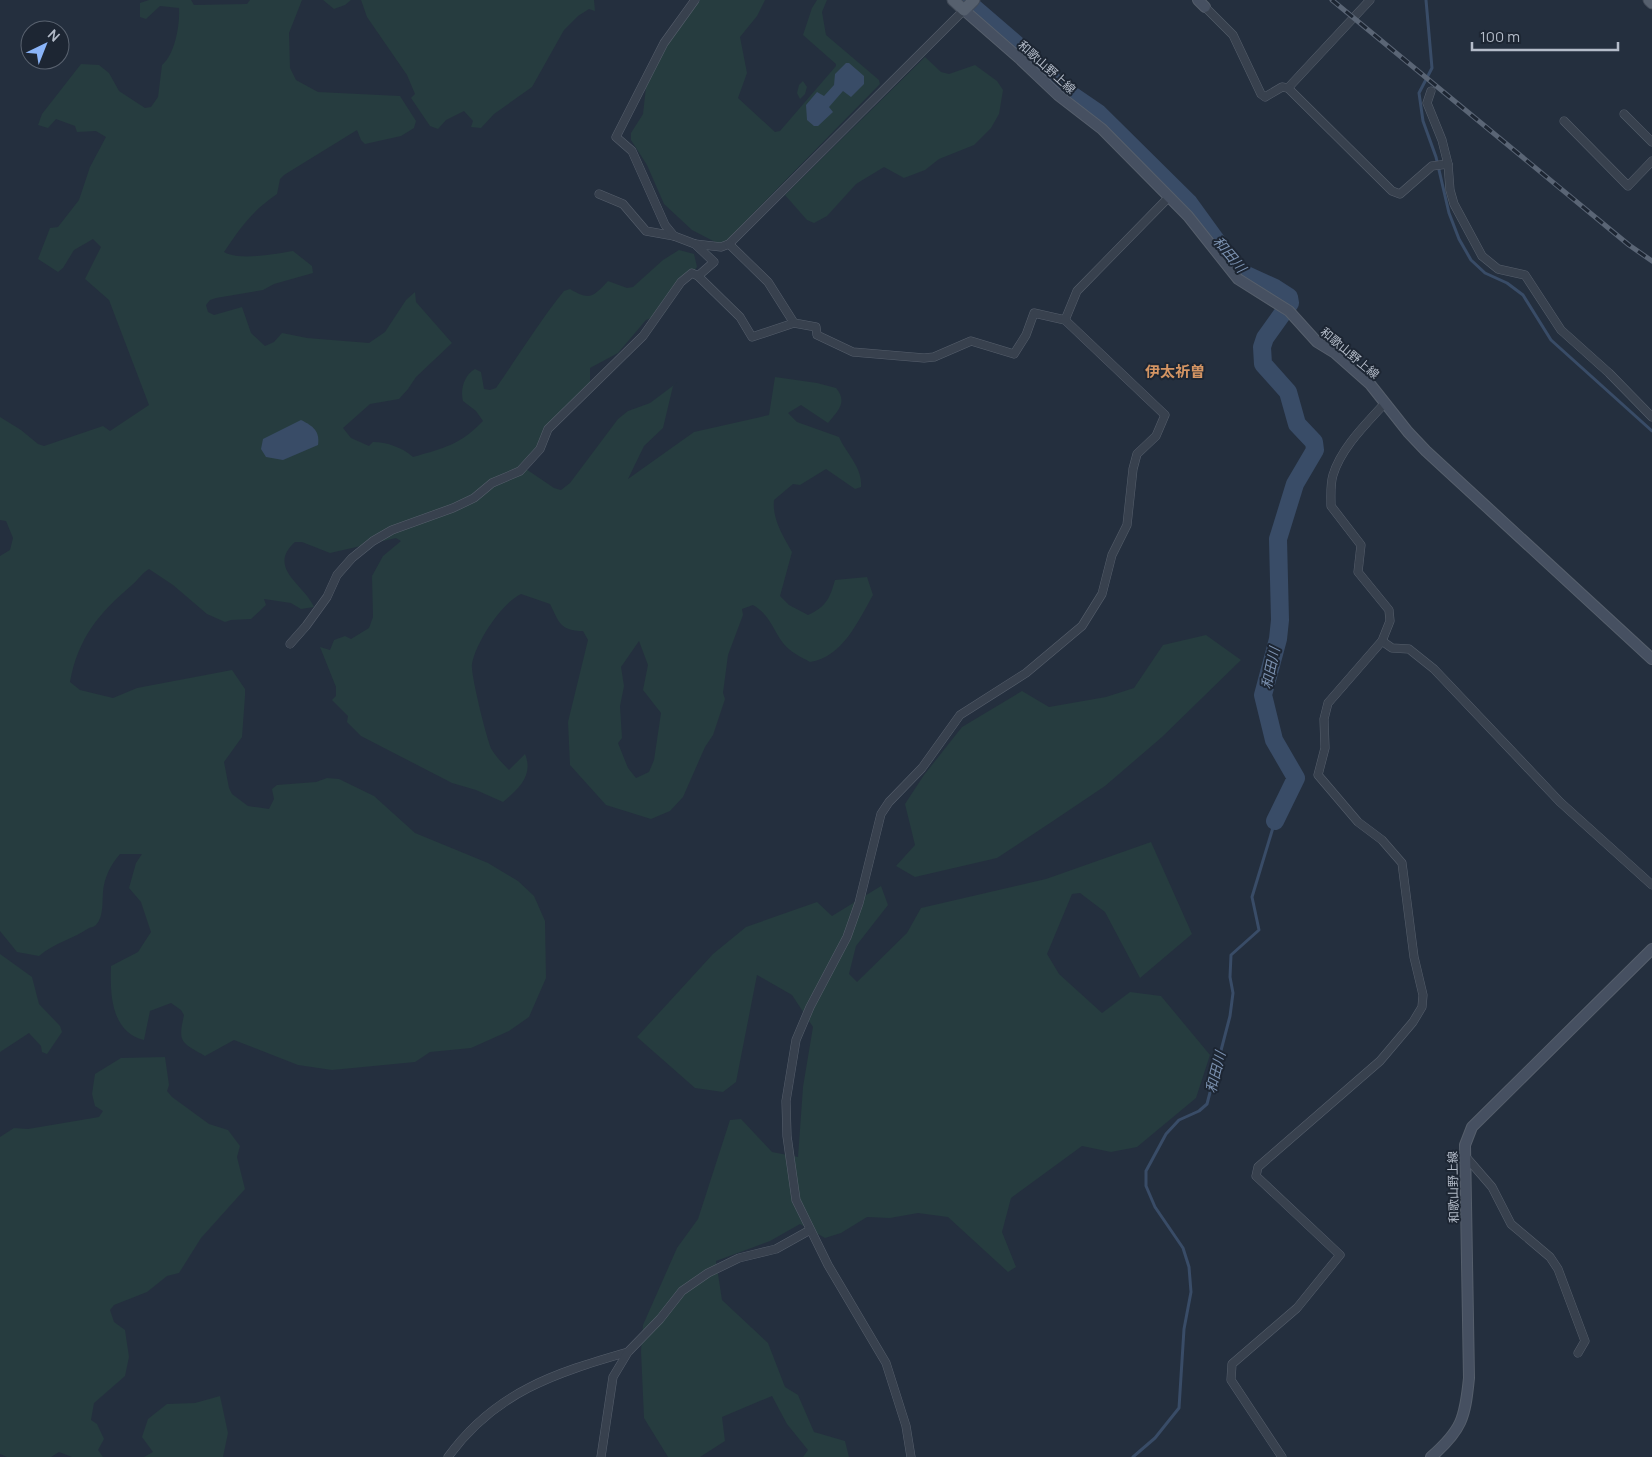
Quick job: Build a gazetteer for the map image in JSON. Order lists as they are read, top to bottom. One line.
{"streets":{"main road":["和歌山野上線"]},"districts":["伊太祈曽"],"water":["和田川"],"scale_bar":"100 m","north":"top right"}
